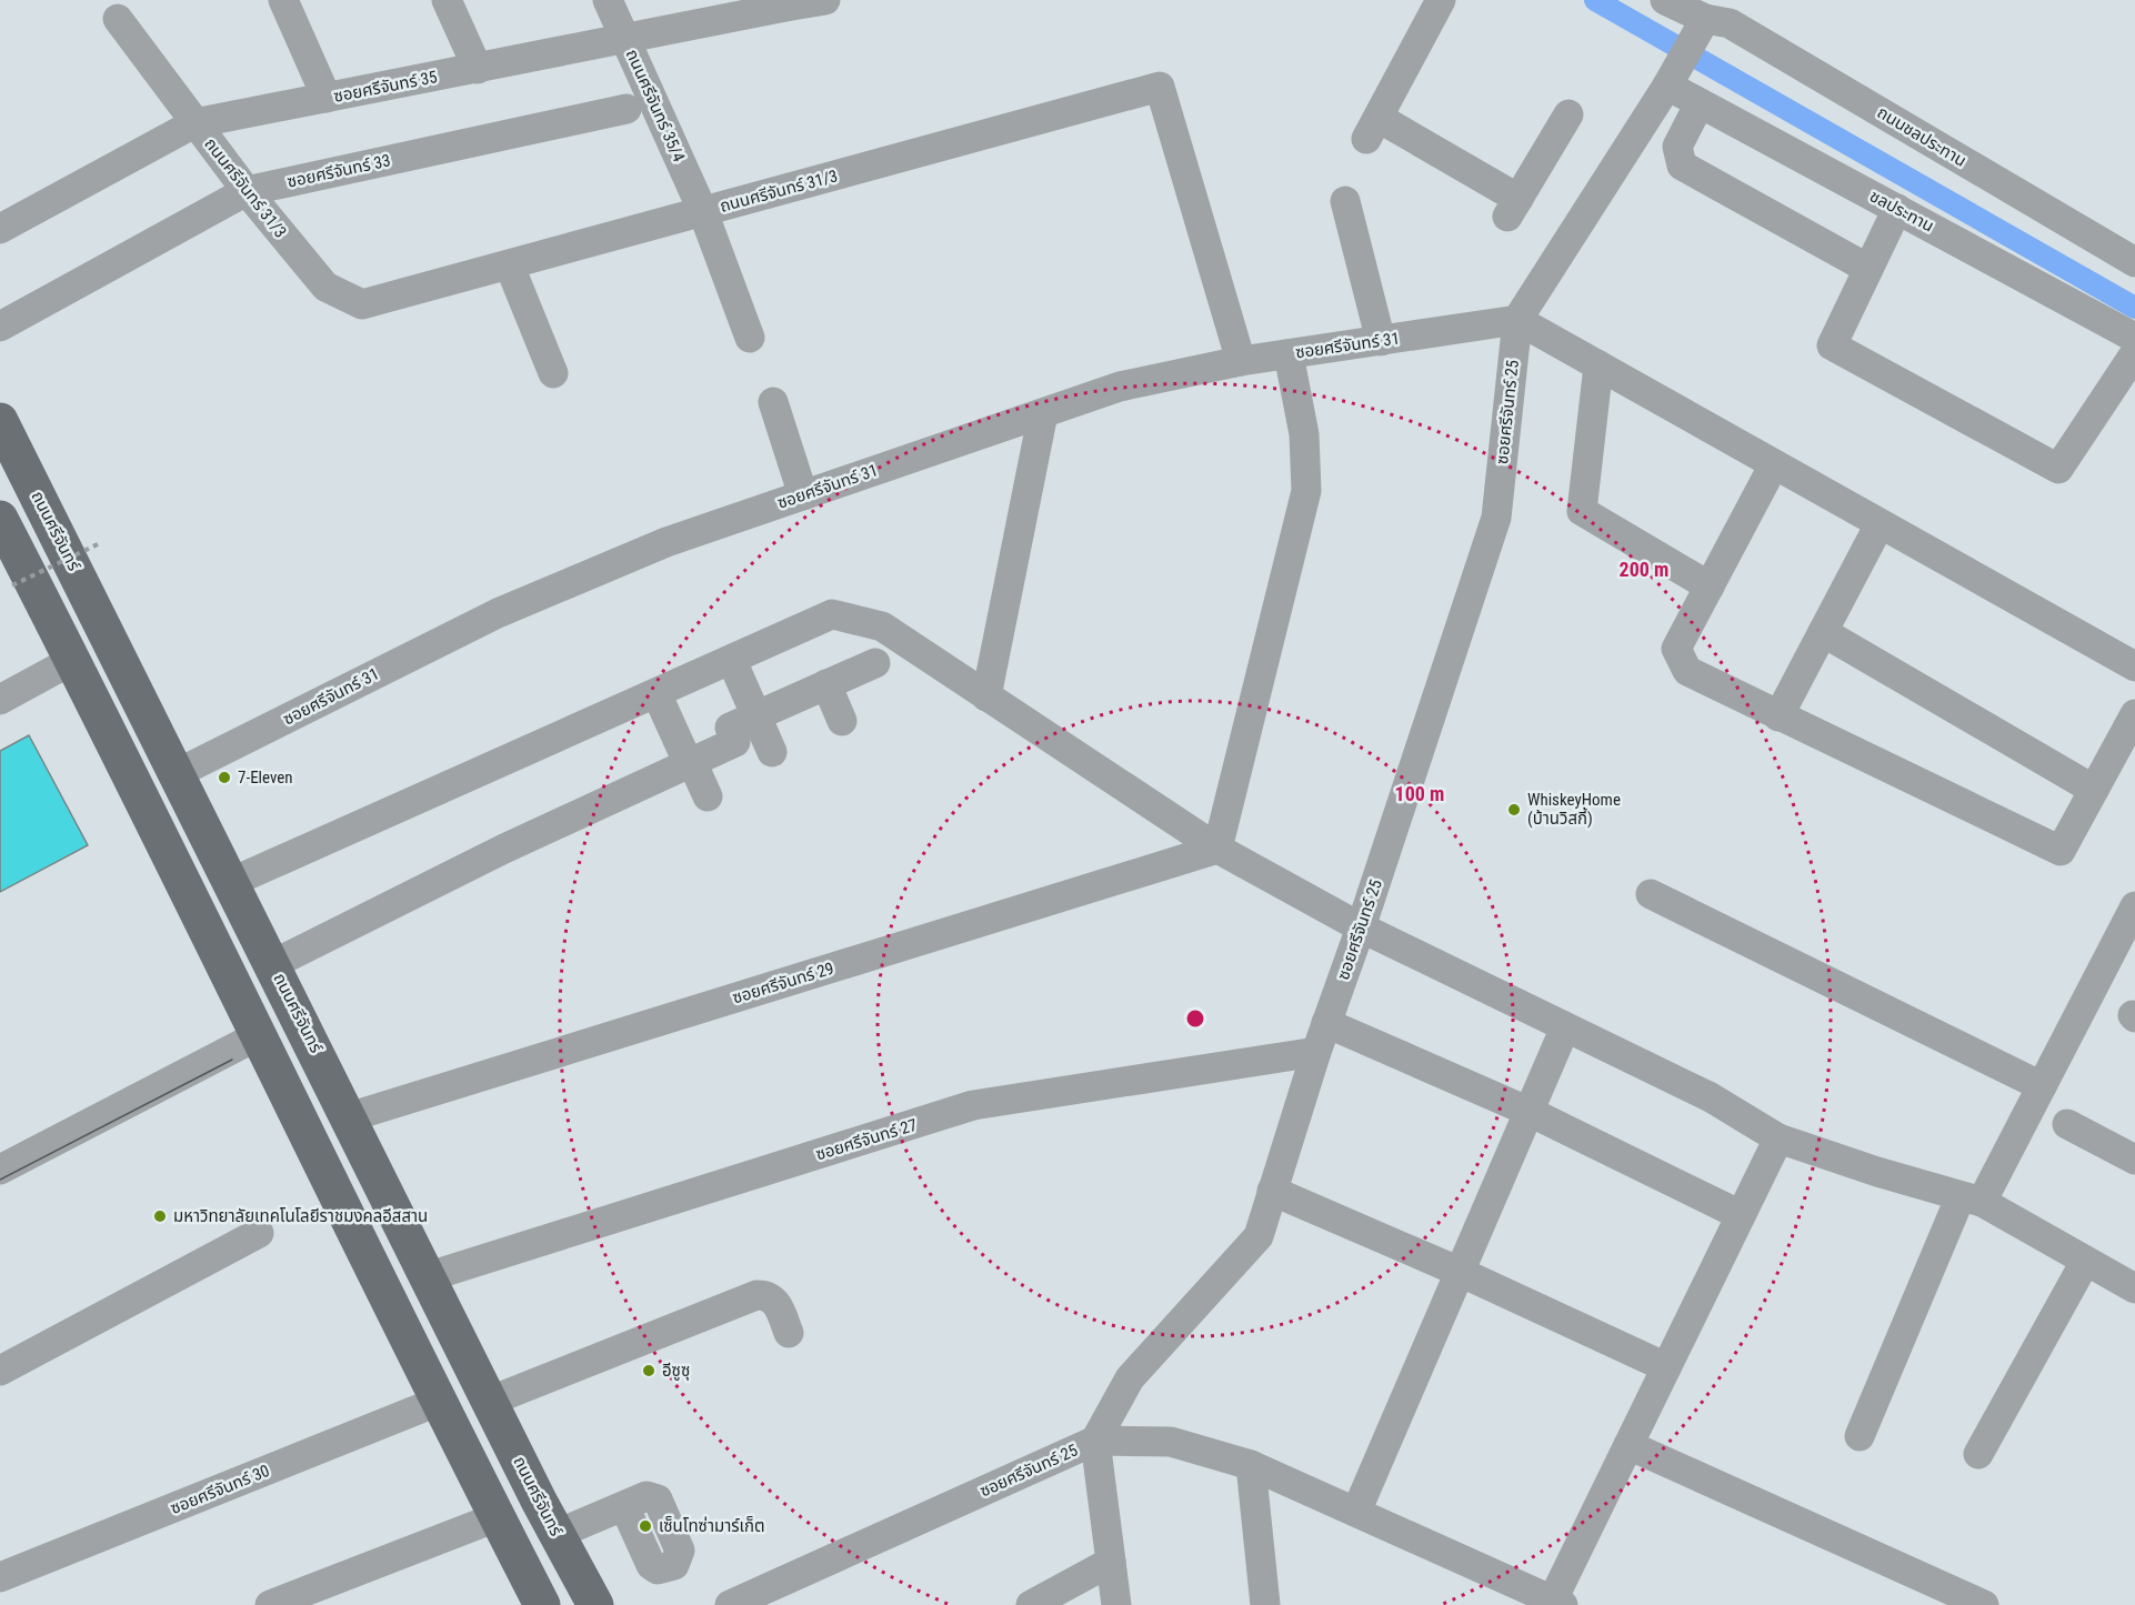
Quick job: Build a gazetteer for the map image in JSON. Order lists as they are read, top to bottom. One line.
{"streets":{"main road":["ถนนศรีจันทร์"],"street":["ซอยศรีจันทร์ 35","ถนนศรีจันทร์ 35/4","ถนนชลประทาน","ซอยศรีจันทร์ 33","ถนนศรีจันทร์ 31/3","ชลประทาน","ซอยศรีจันทร์ 31","ซอยศรีจันทร์ 25","ซอยศรีจันทร์ 29","ซอยศรีจันทร์ 27","ซอยศรีจันทร์ 30"]},"crossings":[["ซอยศรีจันทร์ 35","ถนนศรีจันทร์ 35/4"],["ซอยศรีจันทร์ 35","ถนนศรีจันทร์ 31/3"],["ถนนศรีจันทร์ 35/4","ถนนศรีจันทร์ 31/3"],["ถนนชลประทาน","ชลประทาน"],["ถนนชลประทาน","ซอยศรีจันทร์ 25"],["ซอยศรีจันทร์ 33","ถนนศรีจันทร์ 31/3"],["ถนนศรีจันทร์ 31/3","ซอยศรีจันทร์ 31"],["ชลประทาน","ซอยศรีจันทร์ 25"],["ซอยศรีจันทร์ 31","ซอยศรีจันทร์ 25"],["ซอยศรีจันทร์ 31","ถนนศรีจันทร์"],["ซอยศรีจันทร์ 25","ซอยศรีจันทร์ 27"],["ถนนศรีจันทร์","ซอยศรีจันทร์ 29"],["ถนนศรีจันทร์","ซอยศรีจันทร์ 27"]],"places":["7-Eleven","WhiskeyHome (บ้านวิสกี้)","มหาวิทยาลัยเทคโนโลยีราชมงคลอีสสาน","อีซูซุ","เซ็นโทซ่ามาร์เก็ต"],"rings":["200 m","100 m"]}
